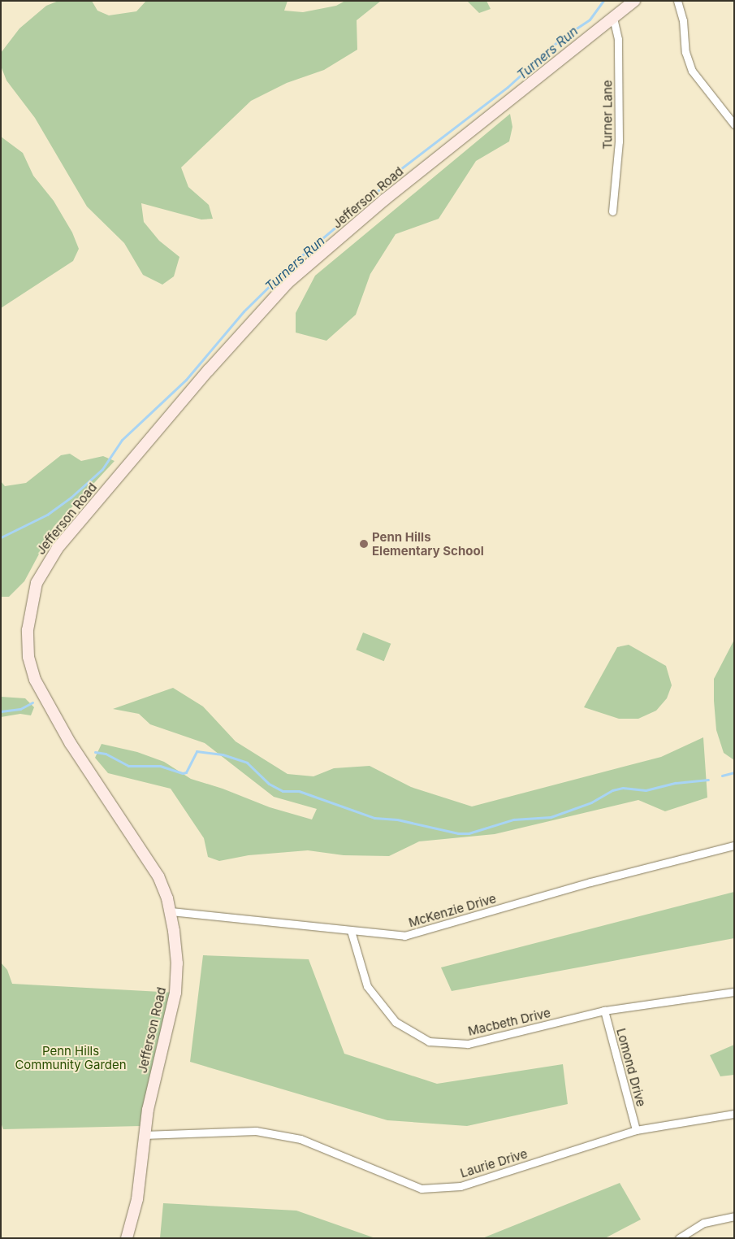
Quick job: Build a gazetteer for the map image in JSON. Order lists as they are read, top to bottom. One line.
{"streets":{"street":["Turner Lane","Jefferson Road","McKenzie Drive","Macbeth Drive","Lomond Drive","Laurie Drive"]},"crossings":[["Turner Lane","Jefferson Road"],["Jefferson Road","McKenzie Drive"],["Jefferson Road","Laurie Drive"],["McKenzie Drive","Macbeth Drive"],["Macbeth Drive","Lomond Drive"],["Lomond Drive","Laurie Drive"]],"water":["Turners Run"],"parks":["Penn Hills Community Garden"],"places":["Penn Hills Elementary School"]}
